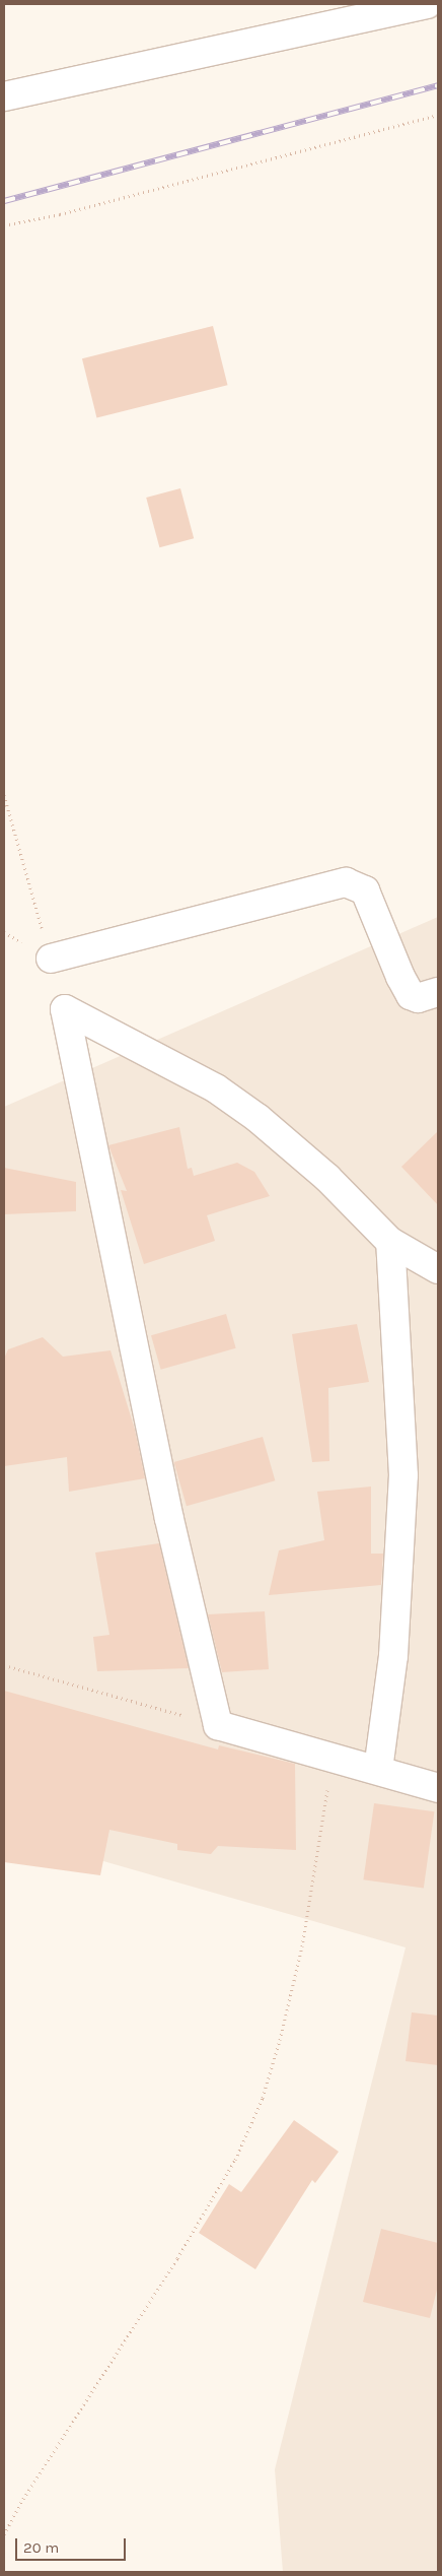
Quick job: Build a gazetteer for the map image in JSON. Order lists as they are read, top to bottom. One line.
{"scale_bar":"20 m"}
